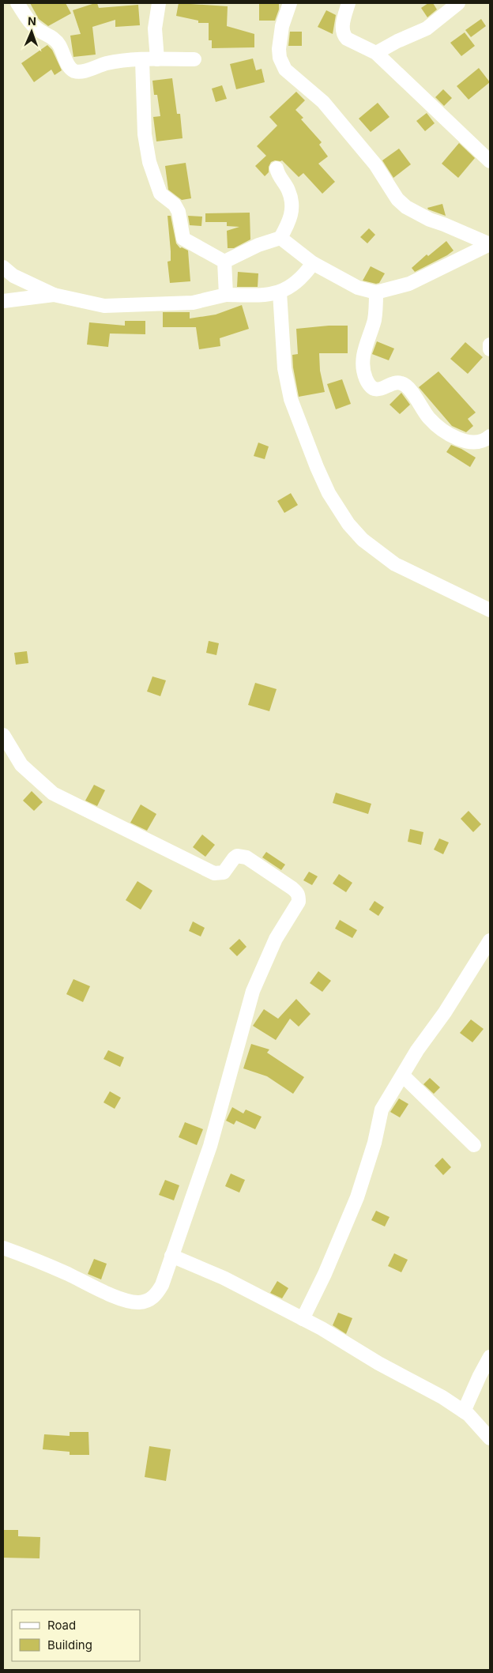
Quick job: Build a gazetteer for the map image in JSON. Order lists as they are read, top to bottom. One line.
{"legend":["Road","Building"],"north":"top"}
